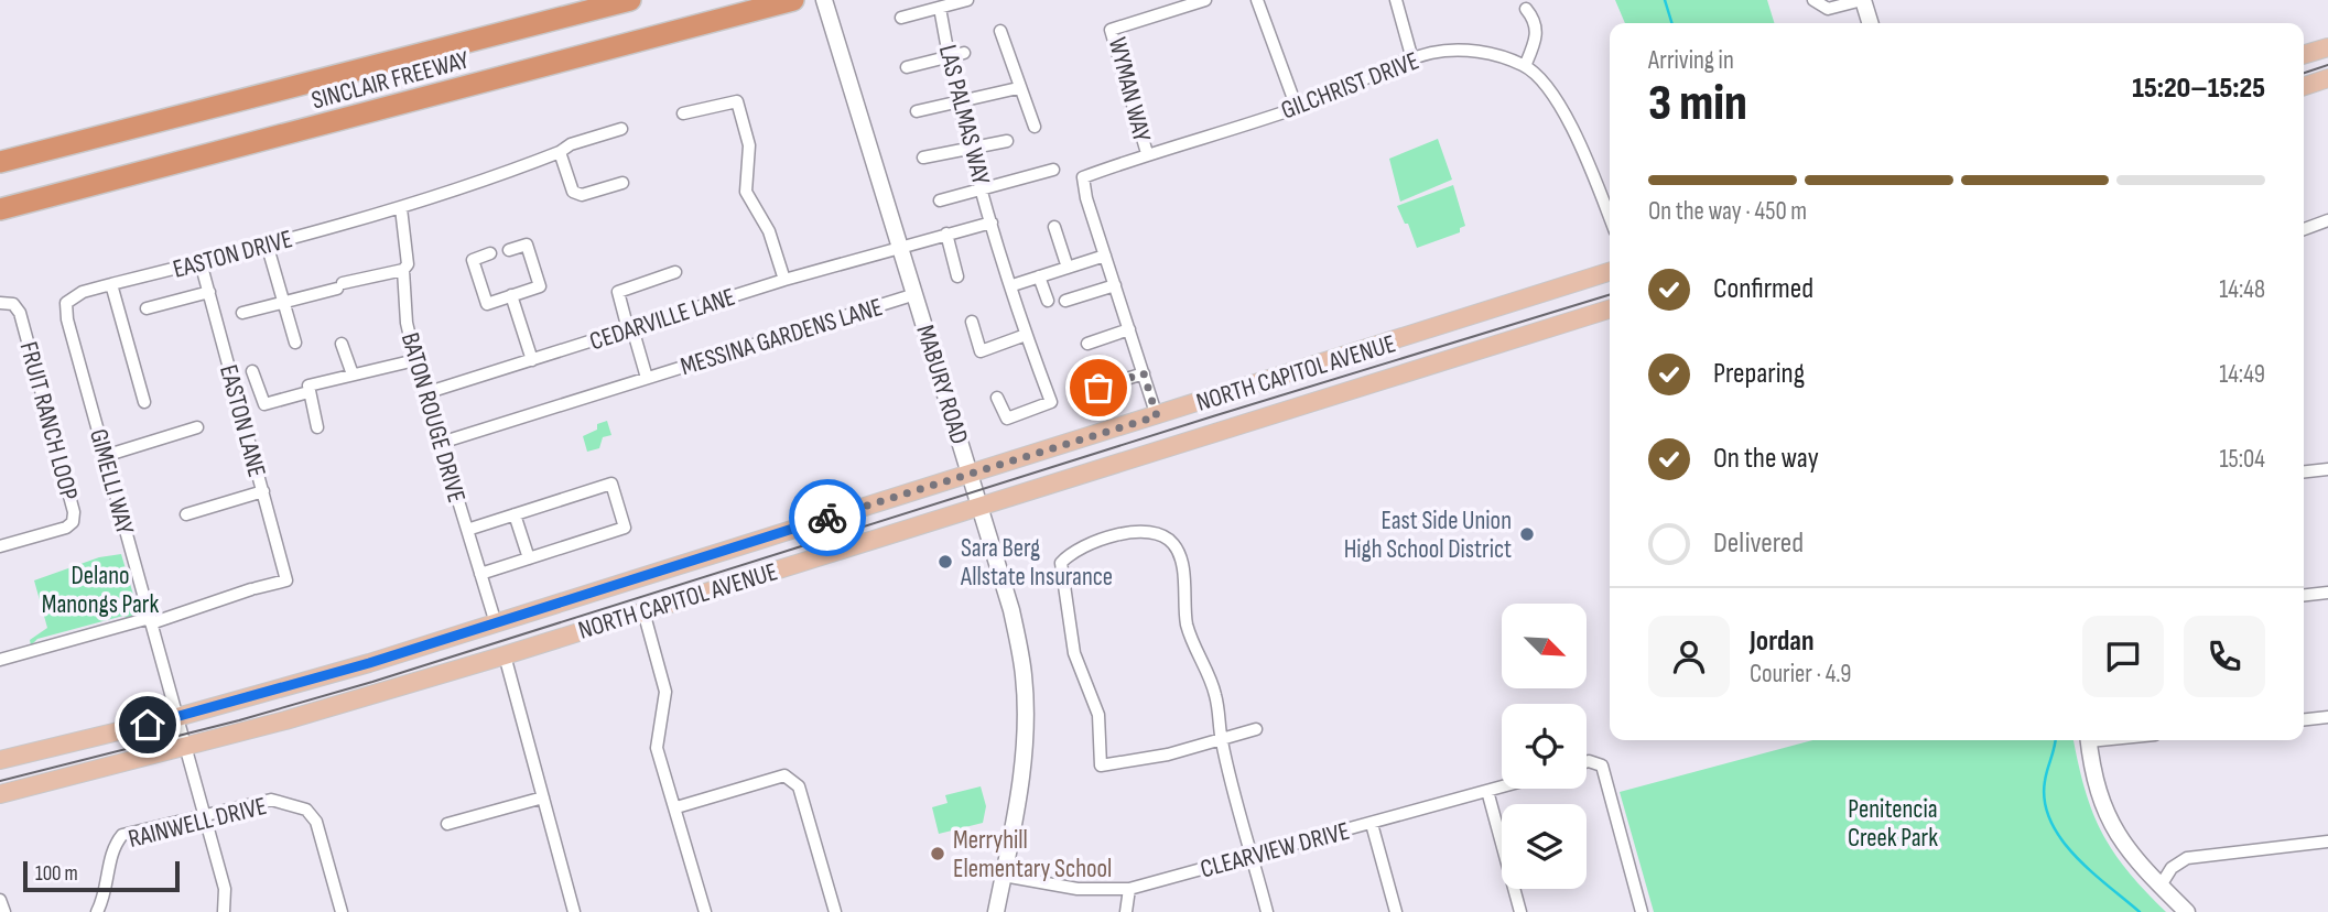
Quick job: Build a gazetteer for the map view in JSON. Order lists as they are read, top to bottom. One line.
{"streets":{"highway":["SINCLAIR FREEWAY"],"main road":["NORTH CAPITOL AVENUE","MABURY ROAD"],"street":["GILCHRIST DRIVE","WYMAN WAY","LAS PALMAS WAY","EASTON DRIVE","CEDARVILLE LANE","MESSINA GARDENS LANE","BATON ROUGE DRIVE","FRUIT RANCH LOOP","EASTON LANE","GIMELLI WAY","RAINWELL DRIVE","CLEARVIEW DRIVE"]},"crossings":[["GILCHRIST DRIVE","WYMAN WAY"],["EASTON DRIVE","BATON ROUGE DRIVE"],["EASTON DRIVE","EASTON LANE"],["EASTON DRIVE","GIMELLI WAY"],["CEDARVILLE LANE","MESSINA GARDENS LANE"],["CEDARVILLE LANE","MABURY ROAD"],["CEDARVILLE LANE","BATON ROUGE DRIVE"],["MESSINA GARDENS LANE","MABURY ROAD"],["MESSINA GARDENS LANE","BATON ROUGE DRIVE"],["NORTH CAPITOL AVENUE","MABURY ROAD"],["NORTH CAPITOL AVENUE","BATON ROUGE DRIVE"],["NORTH CAPITOL AVENUE","GIMELLI WAY"],["MABURY ROAD","CLEARVIEW DRIVE"],["EASTON LANE","GIMELLI WAY"],["GIMELLI WAY","RAINWELL DRIVE"]],"parks":["Delano Manongs Park","Penitencia Creek Park"],"places":["East Side Union High School District","Sara Berg Allstate Insurance","Merryhill Elementary School"],"scale_bar":"100 m","north":"bottom right","page":{"heading":["3 min","Arriving in","15:20–15:25"],"panel":["Jordan","Courier · 4.9"],"bar":"On the way · 450 m","list":[["Confirmed","14:48"],["Preparing","14:49"],["On the way","15:04"],"Delivered"],"scale":"100 m"}}
